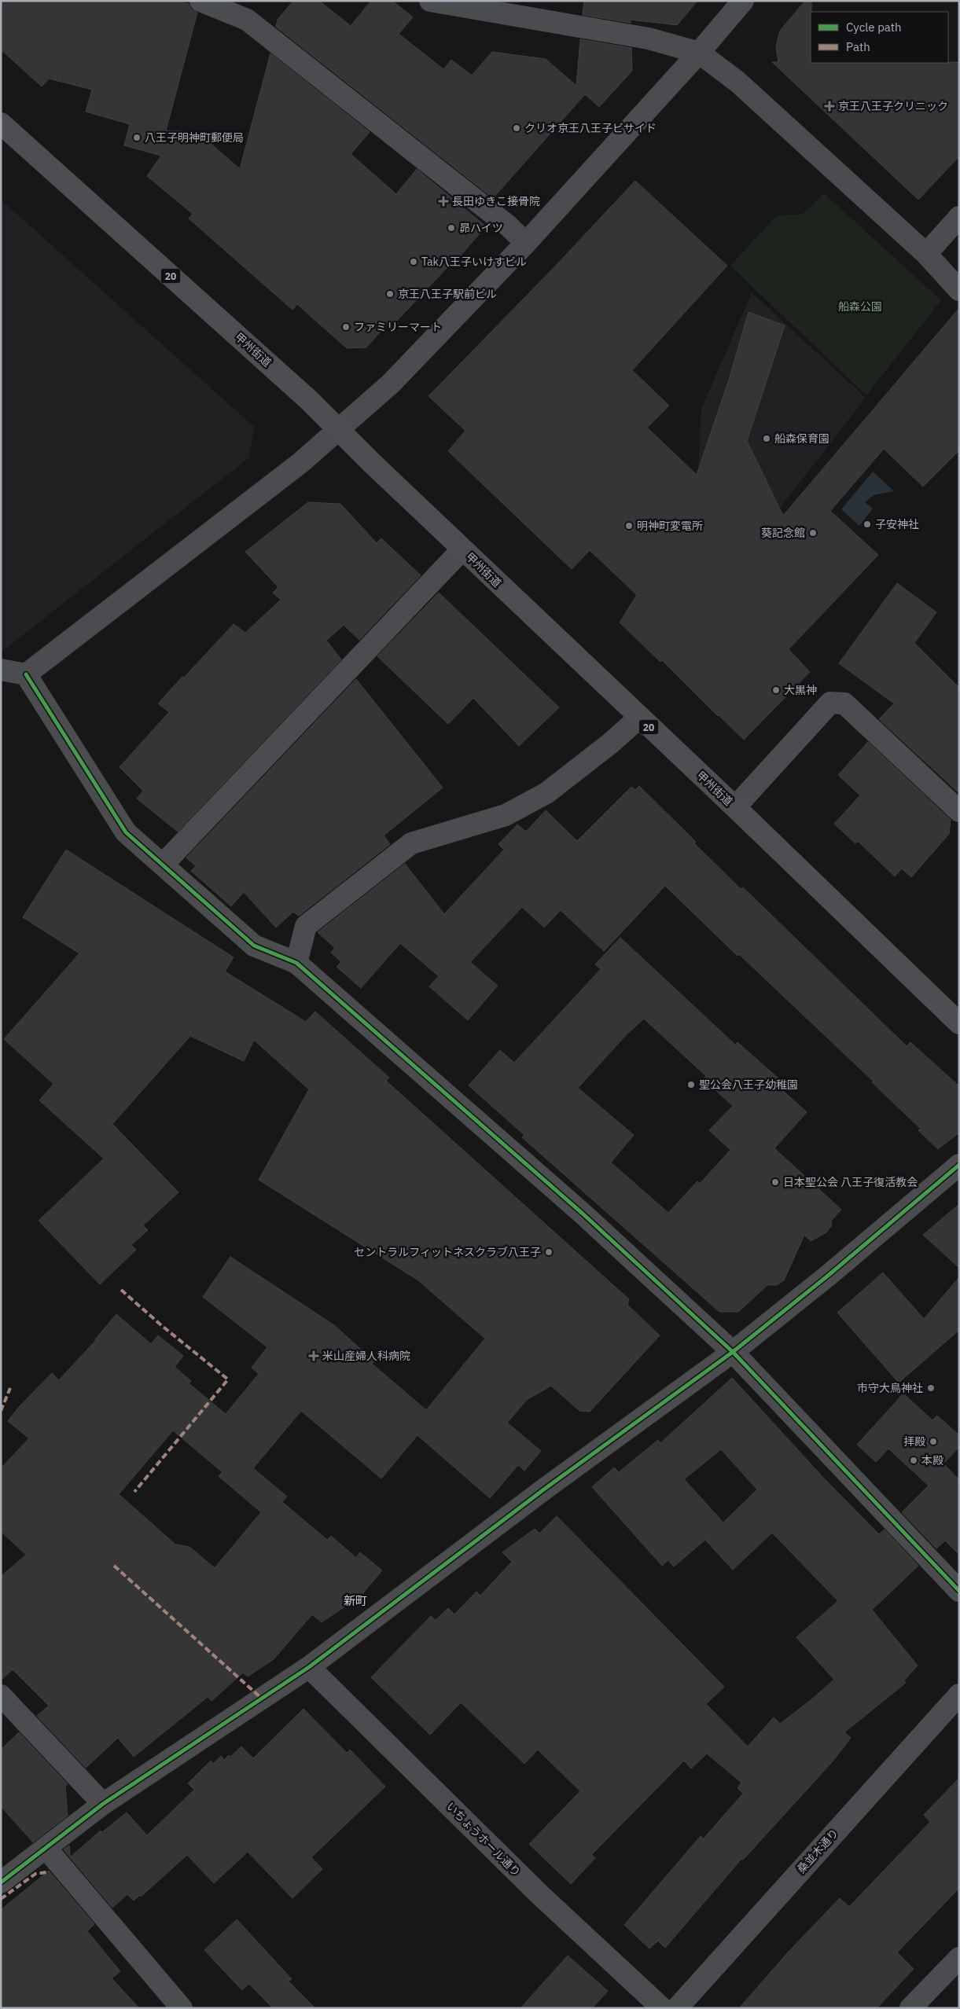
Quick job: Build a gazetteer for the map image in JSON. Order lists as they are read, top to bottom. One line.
{"streets":{"highway":["20","甲州街道"],"street":["いちょうホール通り","桑並木通り"]},"districts":["新町"],"parks":["船森公園"],"places":{"health":["京王八王子クリニック","長田ゆきこ接骨院","米山産婦人科病院"],"other":["クリオ京王八王子ビサイド","八王子明神町郵便局","昴ハイツ","Tak八王子いけすビル","京王八王子駅前ビル","ファミリーマート","船森保育園","子安神社","明神町変電所","葵記念館","大黒神","聖公会八王子幼稚園","日本聖公会 八王子復活教会","セントラルフィットネスクラブ八王子","市守大鳥神社","拝殿","本殿"]},"legend":["Cycle path","Path"]}
